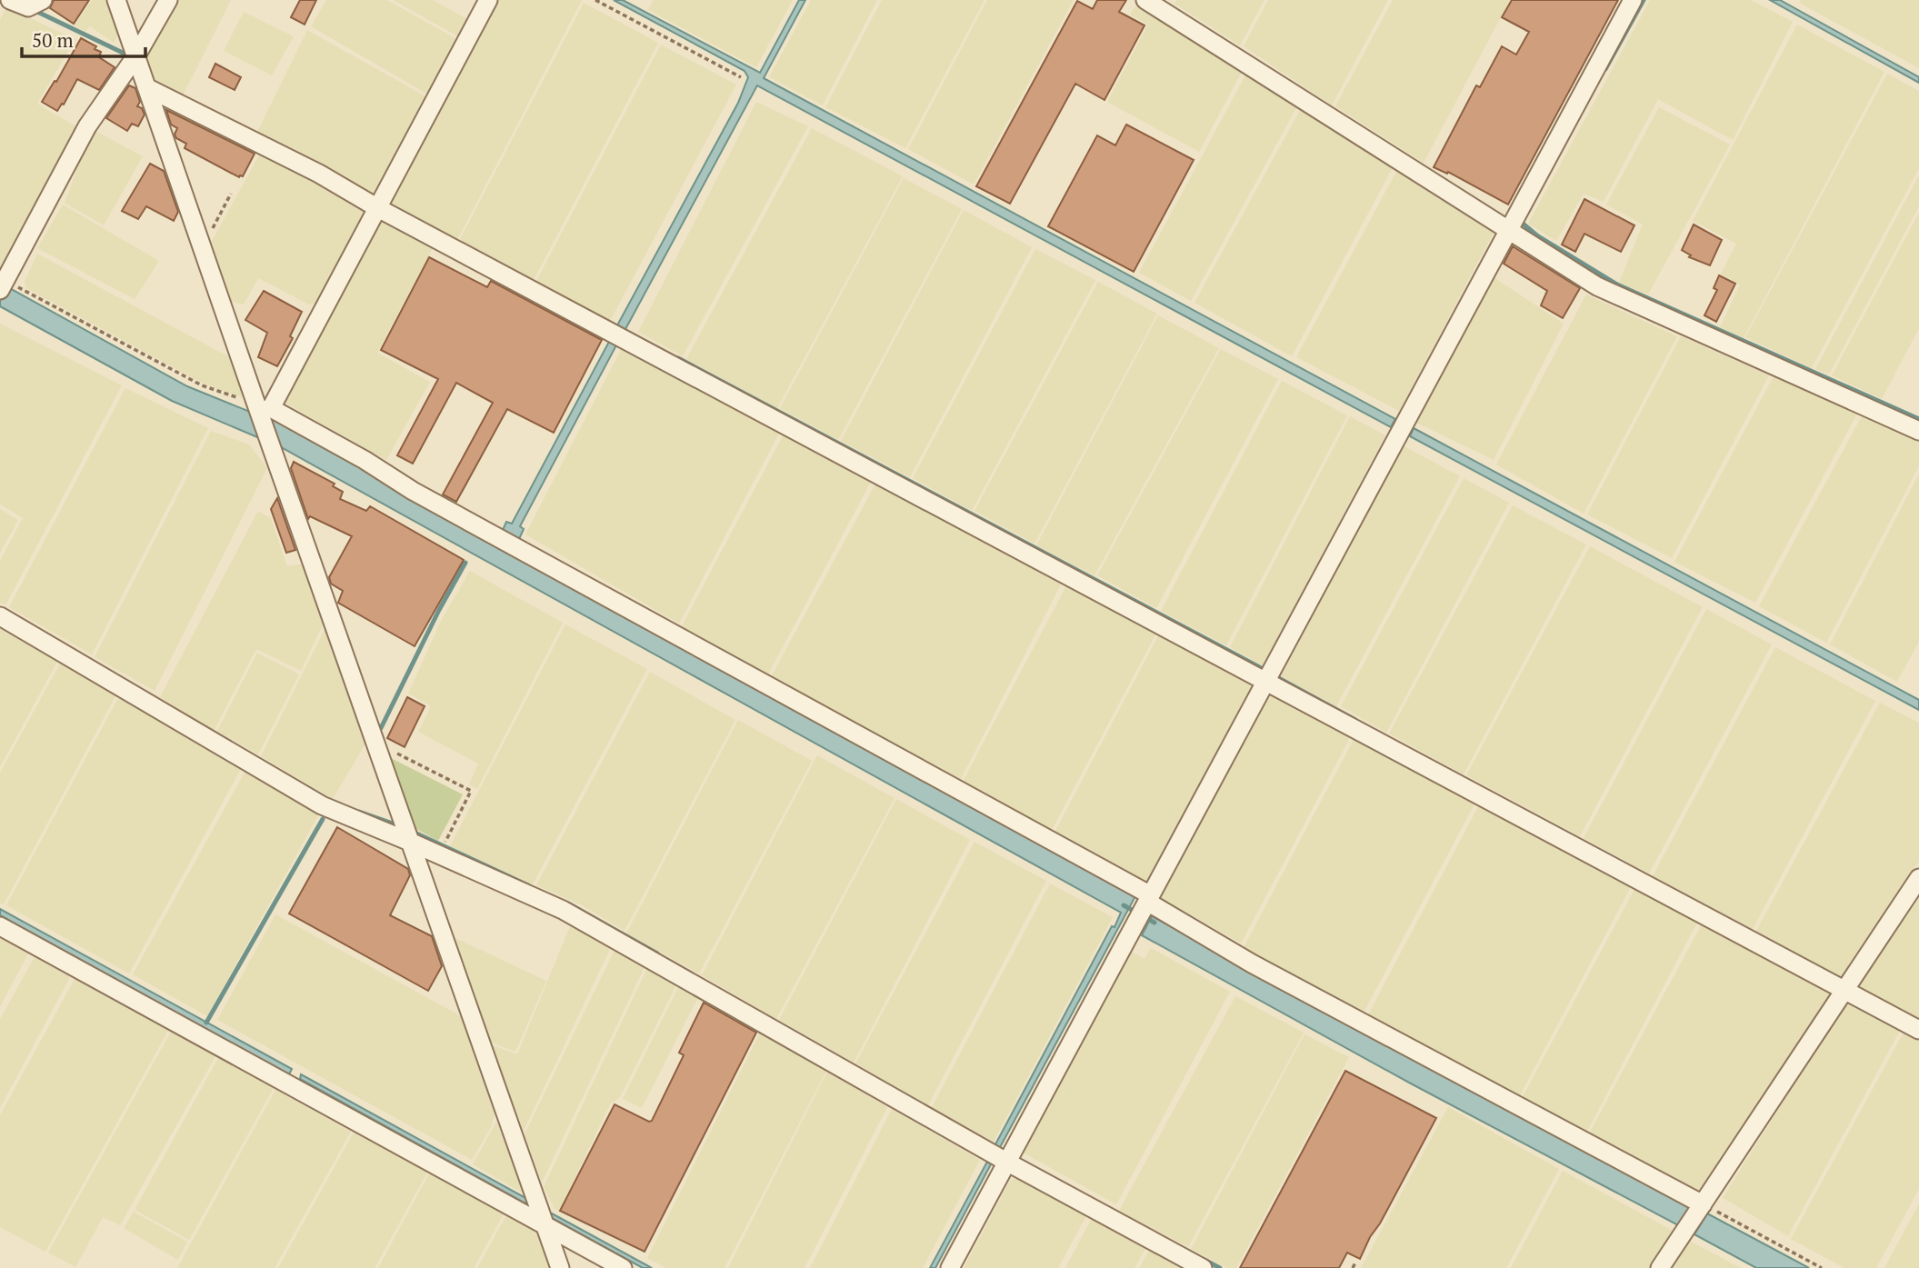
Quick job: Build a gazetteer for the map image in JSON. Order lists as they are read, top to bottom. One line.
{"scale_bar":"50 m"}
